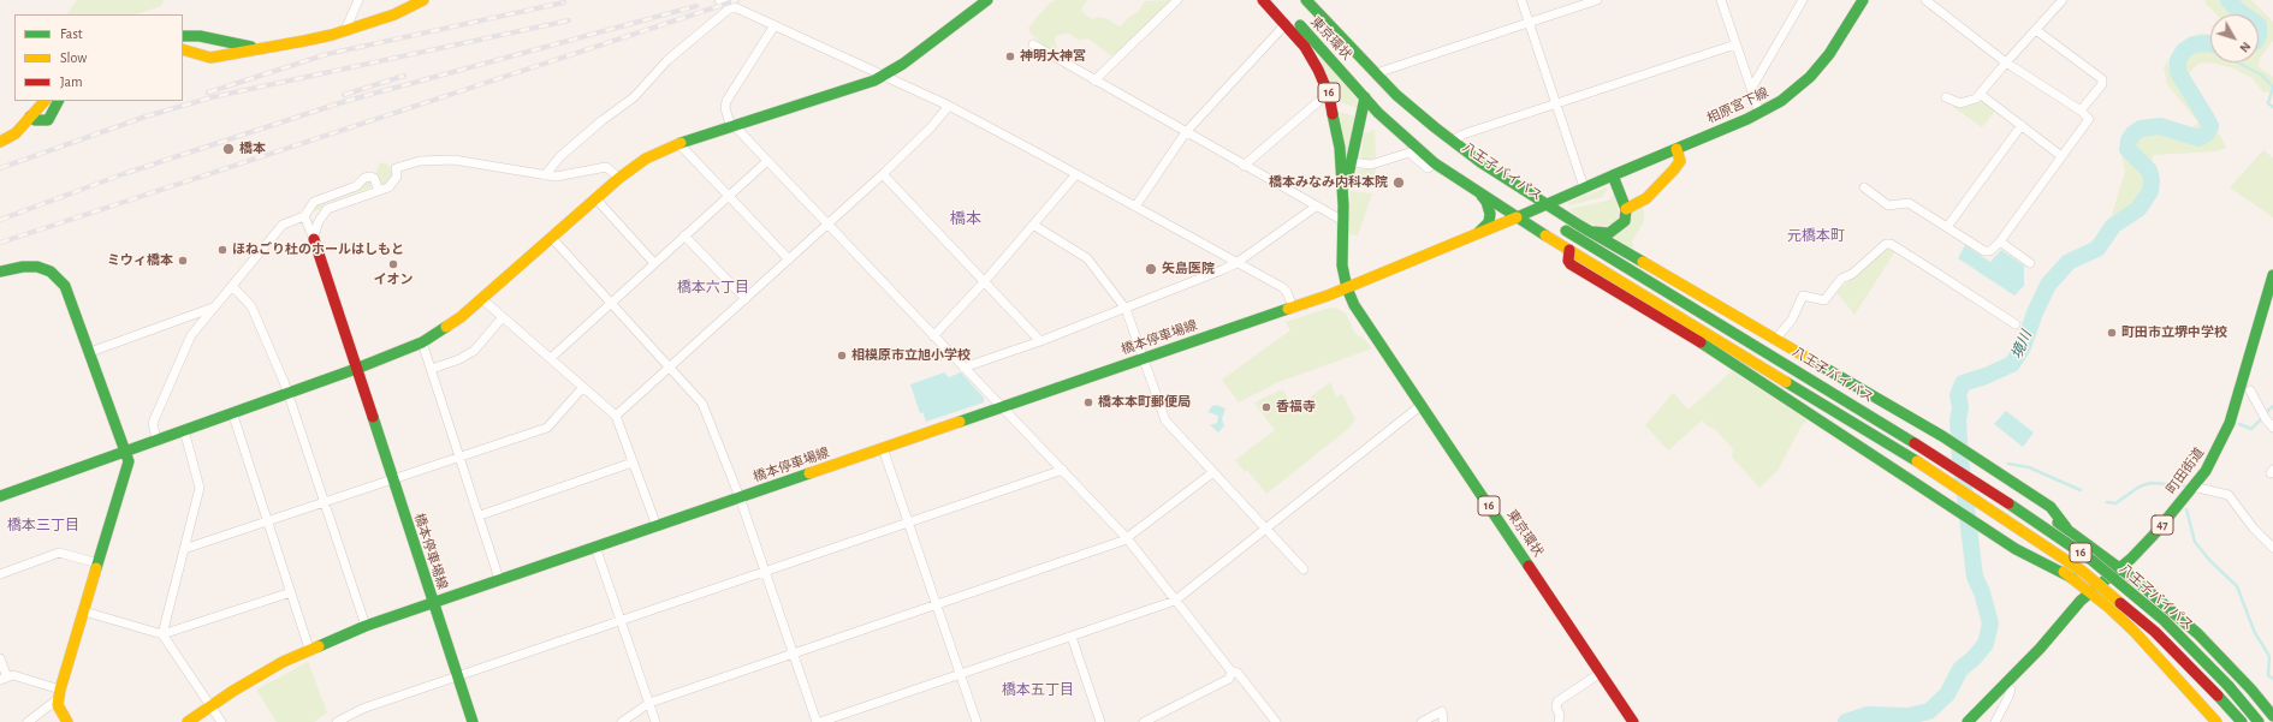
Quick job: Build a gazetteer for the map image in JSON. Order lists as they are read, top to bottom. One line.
{"streets":{"main road":["東京環状","16","相原宮下線","八王子バイパス","橋本停車場線","町田街道","47"]},"crossings":[["東京環状","16"],["東京環状","八王子バイパス"],["東京環状","橋本停車場線"],["16","相原宮下線"],["16","八王子バイパス"],["16","橋本停車場線"],["16","町田街道"],["相原宮下線","橋本停車場線"],["八王子バイパス","橋本停車場線"]],"districts":["橋本","元橋本町","橋本六丁目","橋本三丁目","橋本五丁目"],"water":["境川"],"places":["神明大神宮","橋本","橋本みなみ内科本院","ほねごり杜のホールはしもと","ミウィ橋本","イオン","矢島医院","町田市立堺中学校","相模原市立旭小学校","橋本本町郵便局","香福寺"],"legend":["Fast","Slow","Jam"],"north":"bottom right"}
